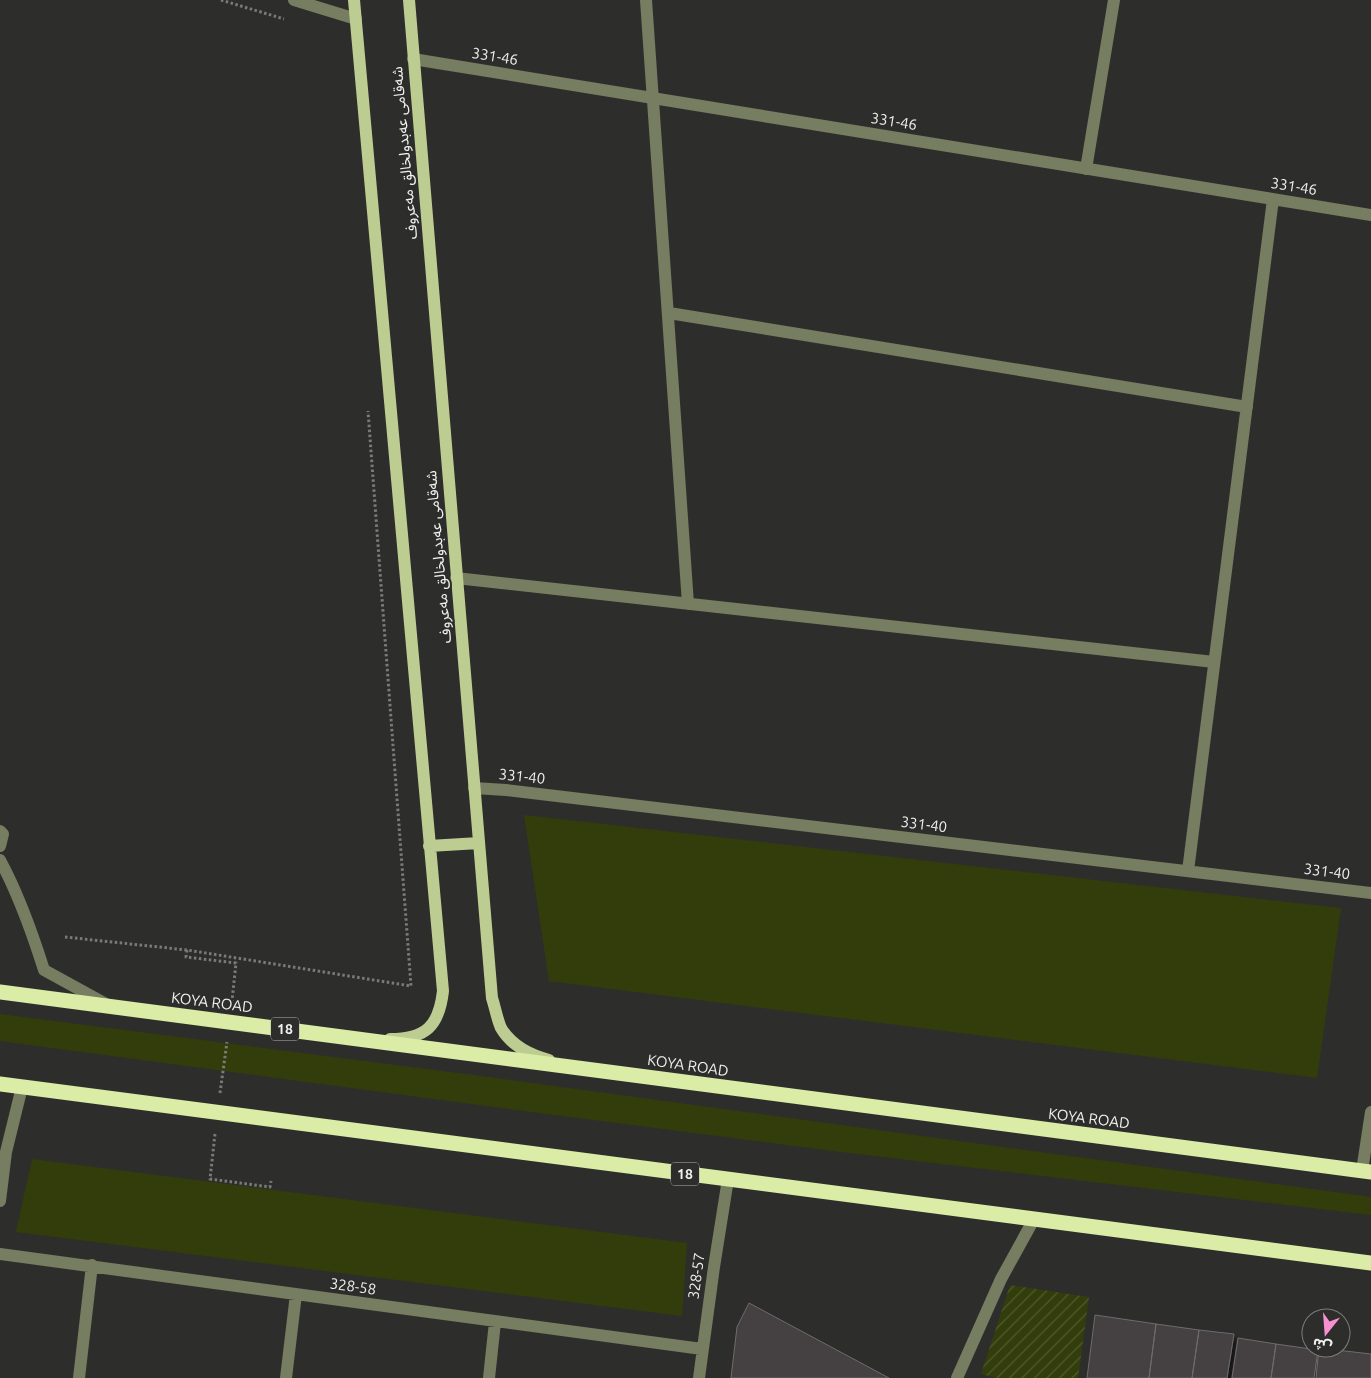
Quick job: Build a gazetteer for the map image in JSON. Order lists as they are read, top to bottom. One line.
{"streets":{"highway":["KOYA ROAD","18"],"main road":["شەقامی عەبدولخالق مەعروف"],"street":["331-46","331-40","328-57","328-58"]},"crossings":[["331-46","شەقامی عەبدولخالق مەعروف"],["شەقامی عەبدولخالق مەعروف","331-40"],["شەقامی عەبدولخالق مەعروف","KOYA ROAD"],["18","328-57"],["328-57","328-58"]],"north":"bottom"}
